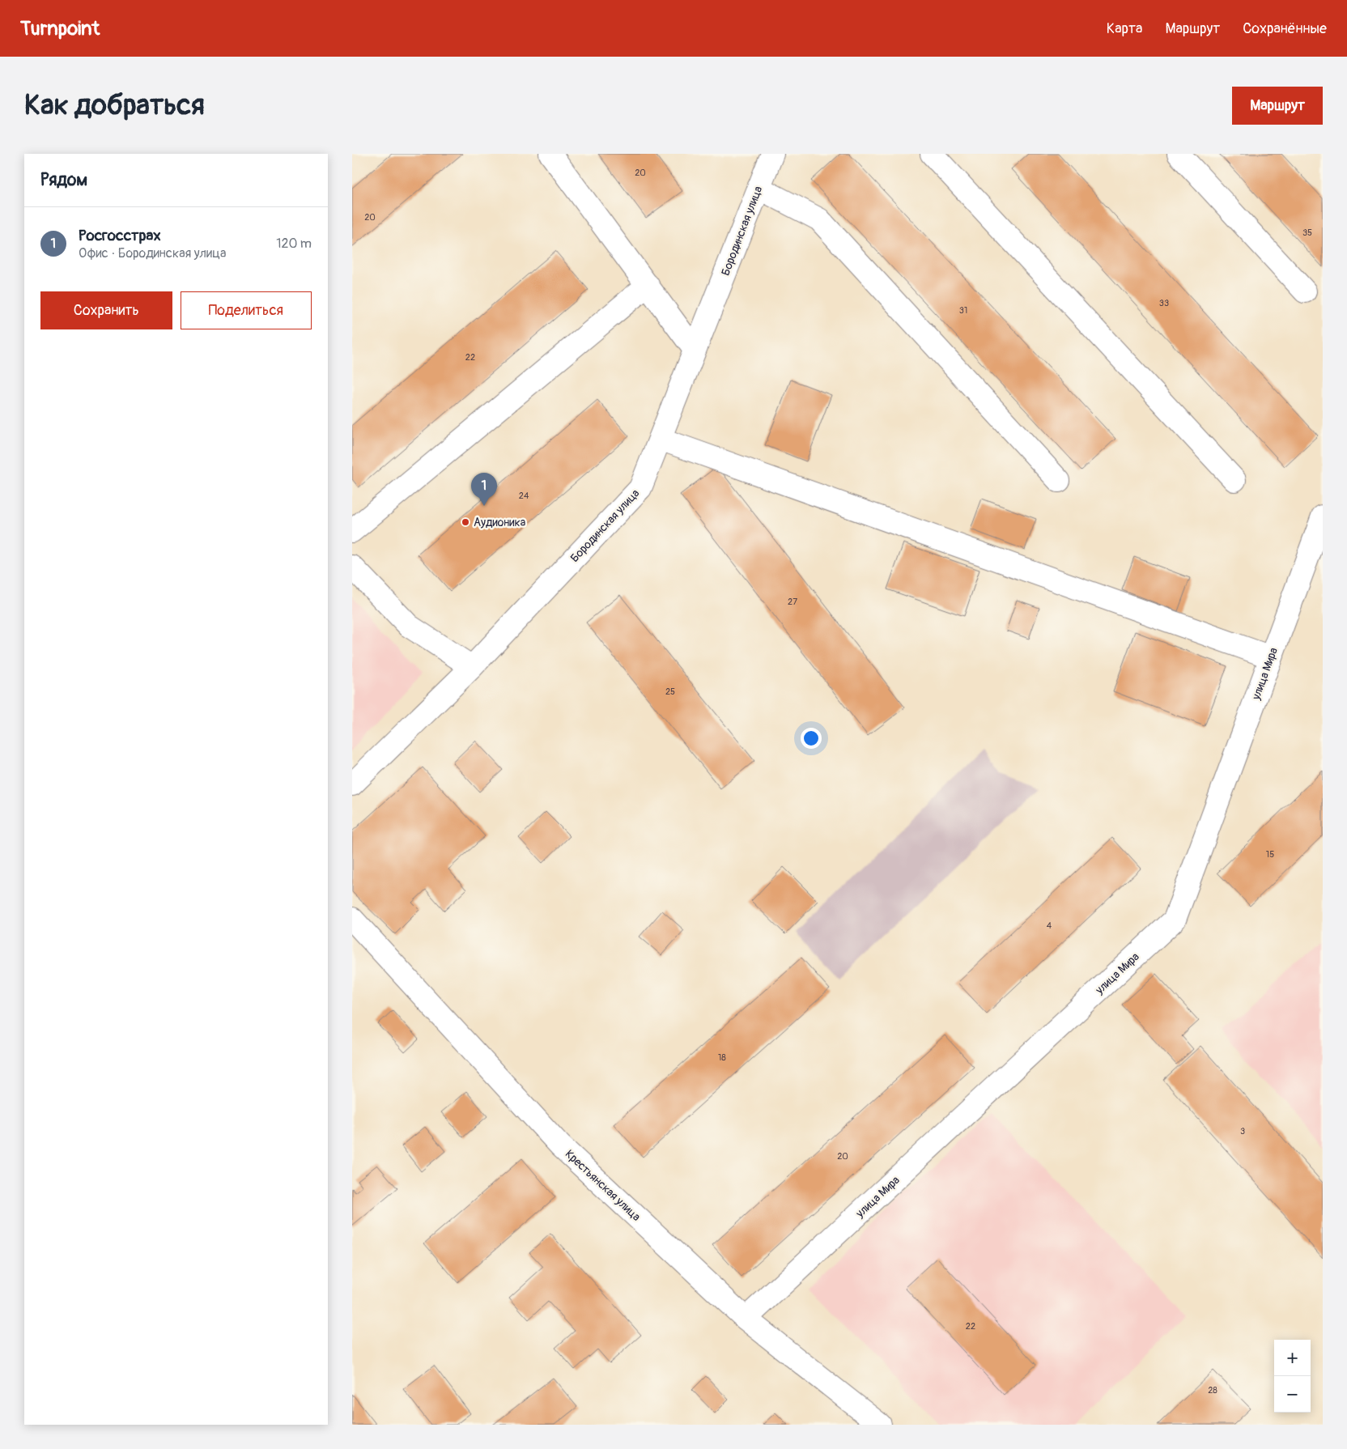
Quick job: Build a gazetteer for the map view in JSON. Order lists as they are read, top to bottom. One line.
{"streets":{"street":["Бородинская улица","улица Мира","Крестьянская улица"]},"crossings":[["улица Мира","Крестьянская улица"]],"places":["Аудионика"],"house_numbers":["20","20","35","33","31","22","24","27","25","15","4","18","3","20","22","28"],"page":{"header":"Turnpoint","nav":["Карта","Маршрут","Сохранённые"],"buttons":["Маршрут",["Сохранить","Поделиться"]],"title":"Как добраться","heading":"Рядом","list":[{"mark":"1","name":"Росгосстрах","note":"Офис · Бородинская улица","value":"120 m"}],"pins":"1","map_buttons":["+","−"]}}
